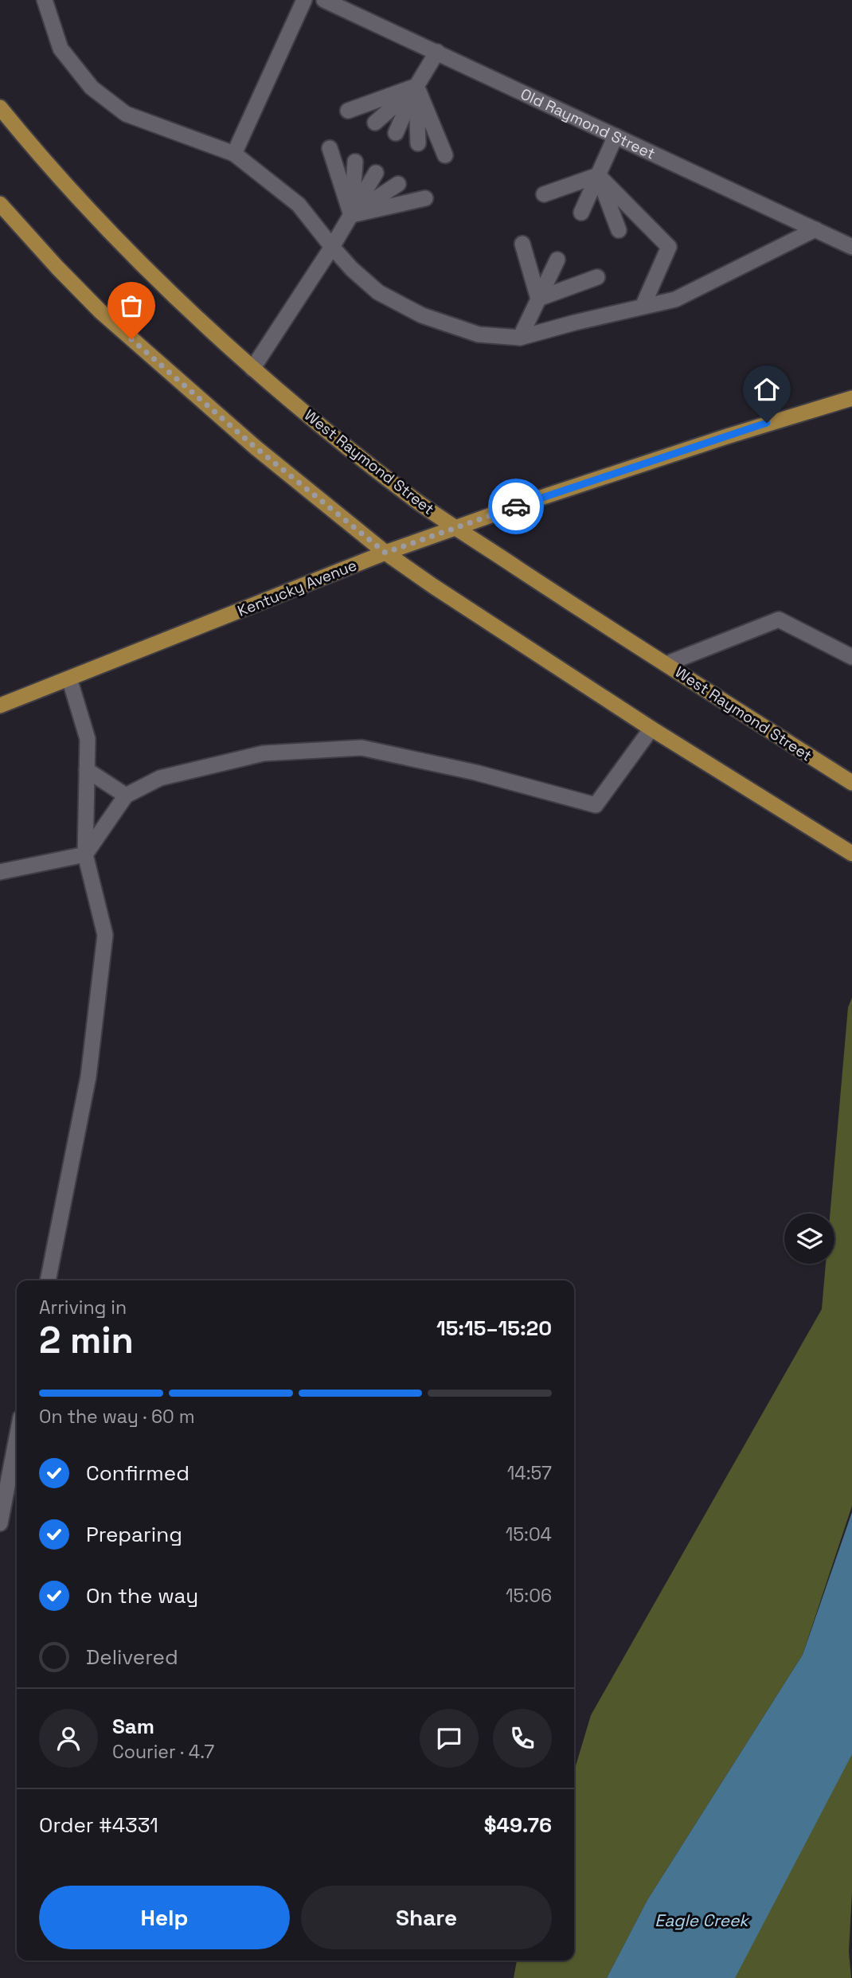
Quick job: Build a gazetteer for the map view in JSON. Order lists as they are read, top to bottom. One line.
{"streets":{"main road":["West Raymond Street","Kentucky Avenue"],"lane":["Old Raymond Street"]},"crossings":[["West Raymond Street","Kentucky Avenue"]],"water":["Eagle Creek"],"page":{"heading":["2 min","Arriving in","15:15–15:20"],"panel":["Sam","Courier · 4.7","Order #4331","$49.76"],"bar":"On the way · 60 m","list":[["Confirmed","14:57"],["Preparing","15:04"],["On the way","15:06"],"Delivered"],"buttons":["Help","Share"]}}
